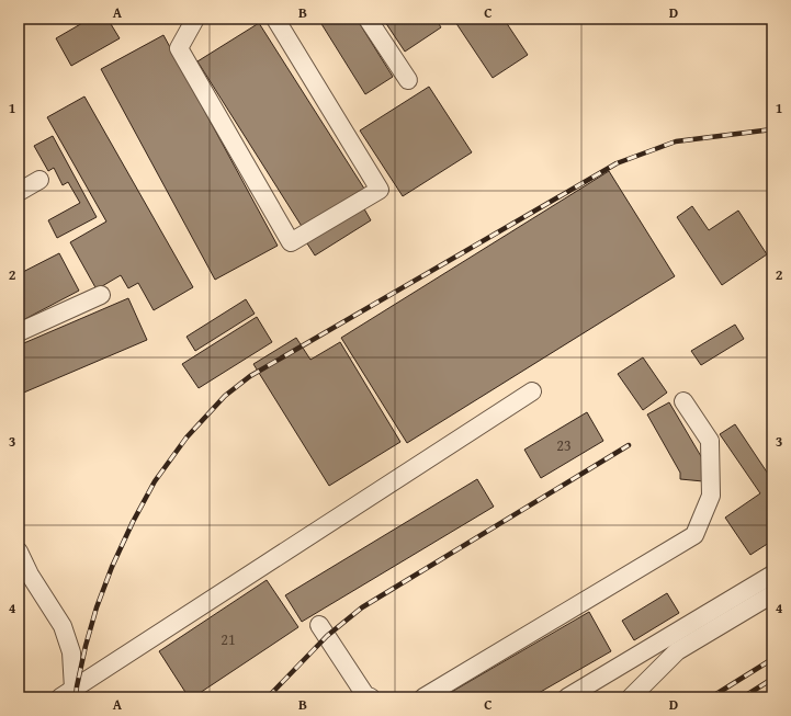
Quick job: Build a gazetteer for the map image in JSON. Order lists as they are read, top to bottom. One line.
{"house_numbers":["23","21"],"grid":{"columns":["A","B","C","D"],"rows":["1","2","3","4"]}}
